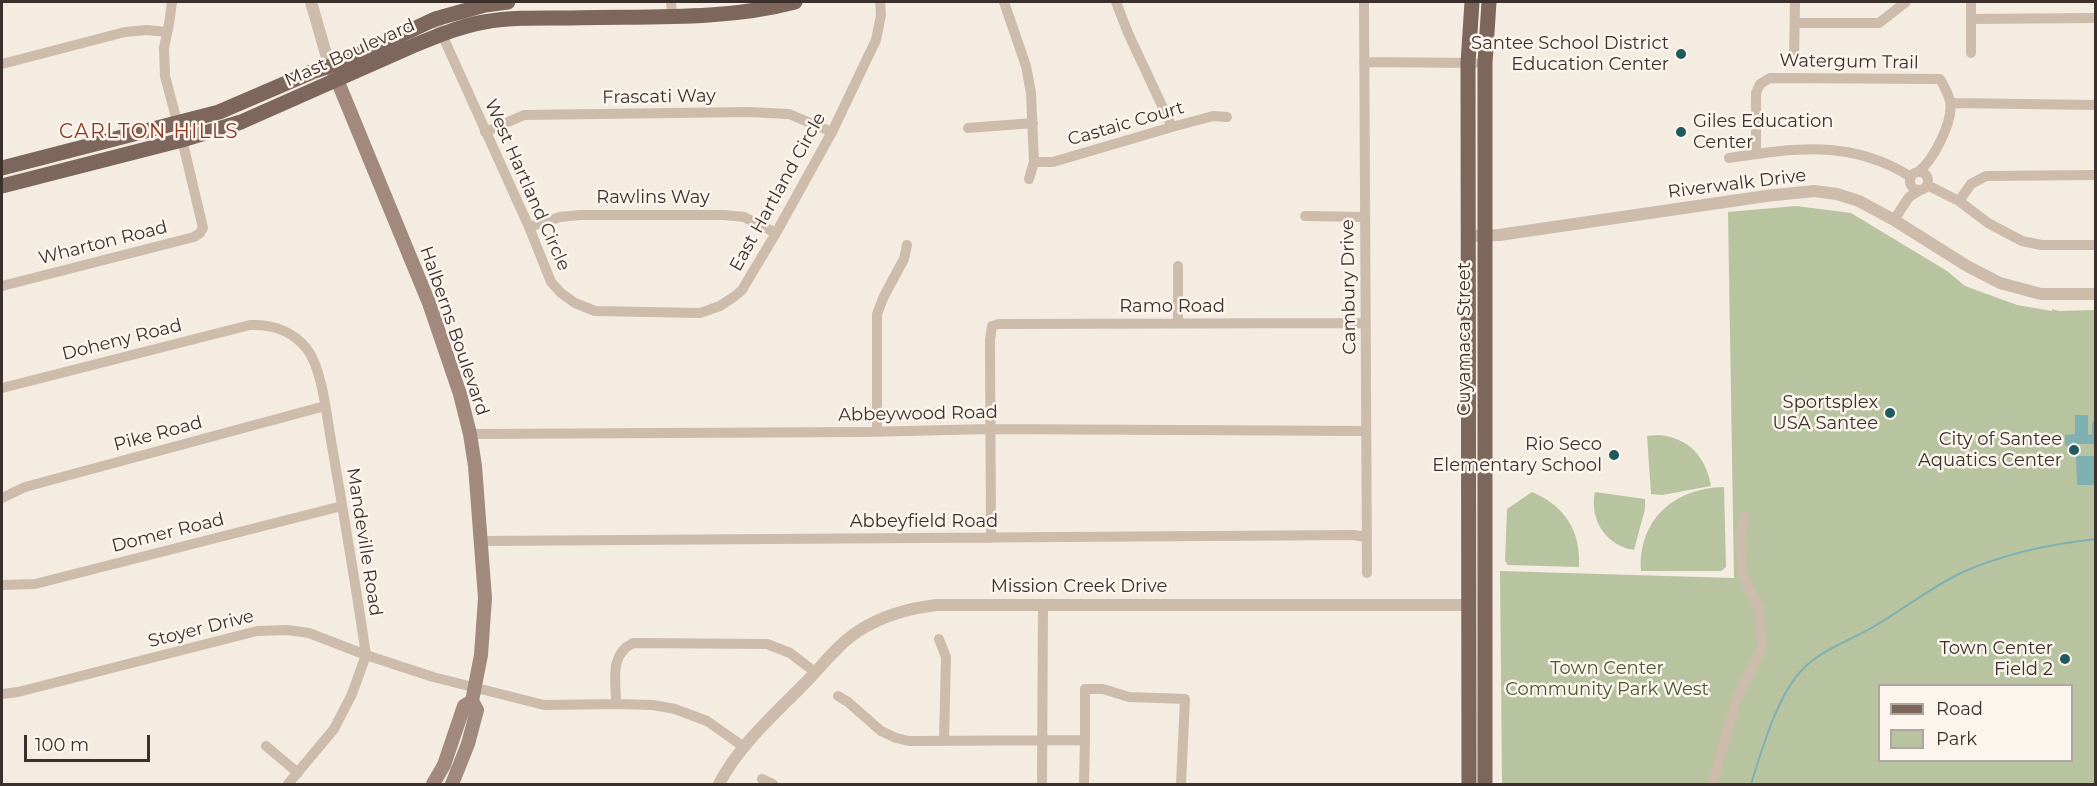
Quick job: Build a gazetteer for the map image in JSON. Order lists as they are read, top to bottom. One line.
{"streets":{"main road":["Mast Boulevard","Halberns Boulevard","Cuyamaca Street"],"street":["Watergum Trail","Frascati Way","Castaic Court","Riverwalk Drive","West Hartland Circle","East Hartland Circle","Rawlins Way","Wharton Road","Cambury Drive","Ramo Road","Doheny Road","Abbeywood Road","Pike Road","Abbeyfield Road","Domer Road","Mandeville Road","Mission Creek Drive","Stoyer Drive"]},"crossings":[["Mast Boulevard","West Hartland Circle"],["Mast Boulevard","Wharton Road"],["Mast Boulevard","Halberns Boulevard"],["Frascati Way","West Hartland Circle"],["Frascati Way","East Hartland Circle"],["Riverwalk Drive","Cuyamaca Street"],["West Hartland Circle","East Hartland Circle"],["West Hartland Circle","Rawlins Way"],["East Hartland Circle","Rawlins Way"],["Cambury Drive","Ramo Road"],["Cambury Drive","Abbeywood Road"],["Cambury Drive","Abbeyfield Road"],["Ramo Road","Abbeywood Road"],["Halberns Boulevard","Abbeywood Road"],["Halberns Boulevard","Abbeyfield Road"],["Halberns Boulevard","Stoyer Drive"],["Cuyamaca Street","Mission Creek Drive"],["Doheny Road","Mandeville Road"],["Pike Road","Mandeville Road"],["Domer Road","Mandeville Road"],["Mandeville Road","Stoyer Drive"],["Mission Creek Drive","Stoyer Drive"]],"districts":["CARLTON HILLS"],"parks":["Town Center Community Park West"],"places":["Santee School District Education Center","Giles Education Center","Sportsplex USA Santee","City of Santee Aquatics Center","Rio Seco Elementary School","Town Center Field 2"],"legend":["Road","Park"],"scale_bar":"100 m"}
